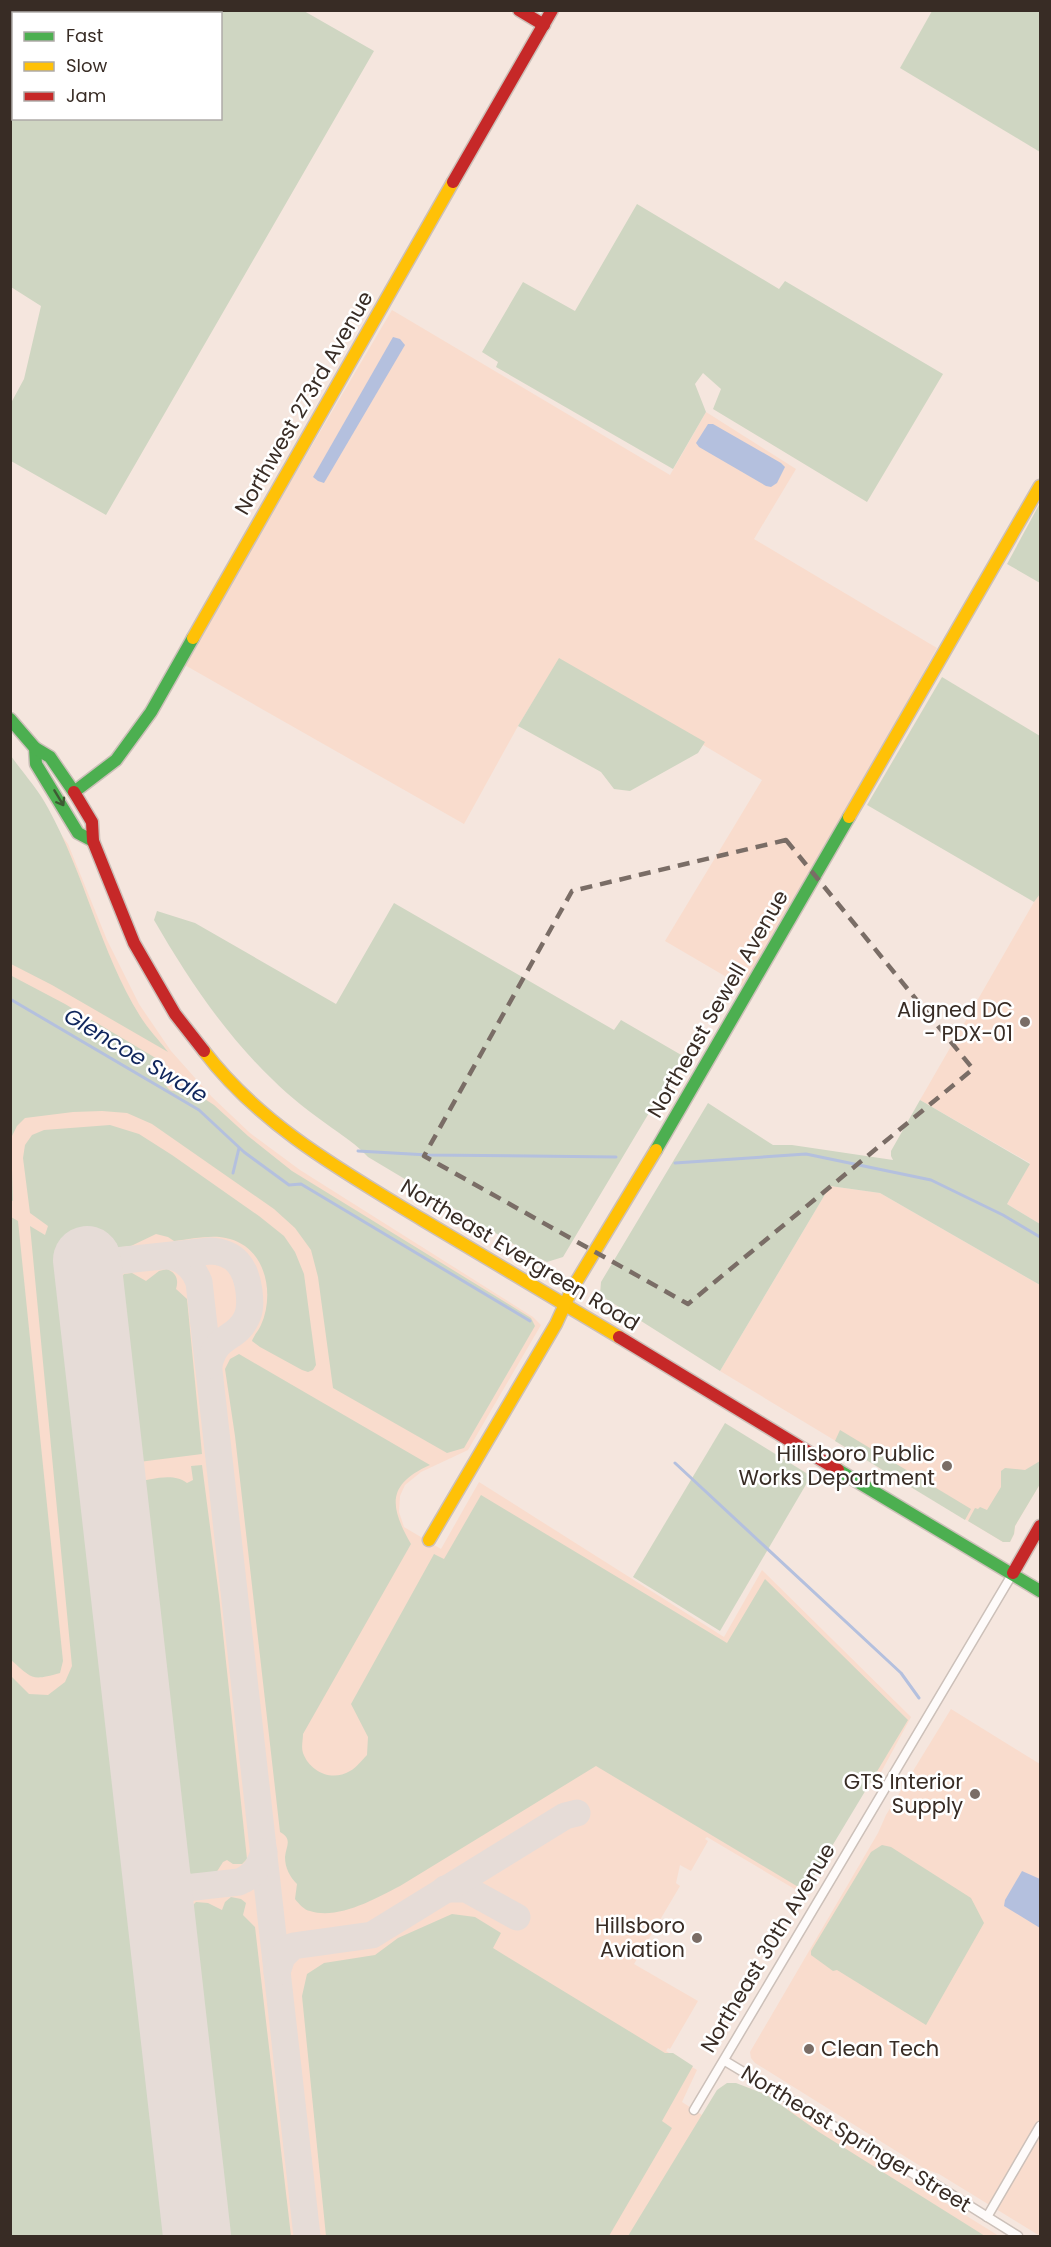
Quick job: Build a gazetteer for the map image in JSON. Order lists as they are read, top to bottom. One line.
{"streets":{"street":["Northwest 273rd Avenue","Northeast Sewell Avenue","Northeast Evergreen Road","Northeast 30th Avenue","Northeast Springer Street"]},"crossings":[["Northwest 273rd Avenue","Northeast Evergreen Road"],["Northeast Sewell Avenue","Northeast Evergreen Road"],["Northeast Evergreen Road","Northeast 30th Avenue"],["Northeast 30th Avenue","Northeast Springer Street"]],"water":["Glencoe Swale"],"places":["Aligned DC - PDX-01","Hillsboro Public Works Department","GTS Interior Supply","Hillsboro Aviation","Clean Tech"],"legend":["Fast","Slow","Jam"]}
